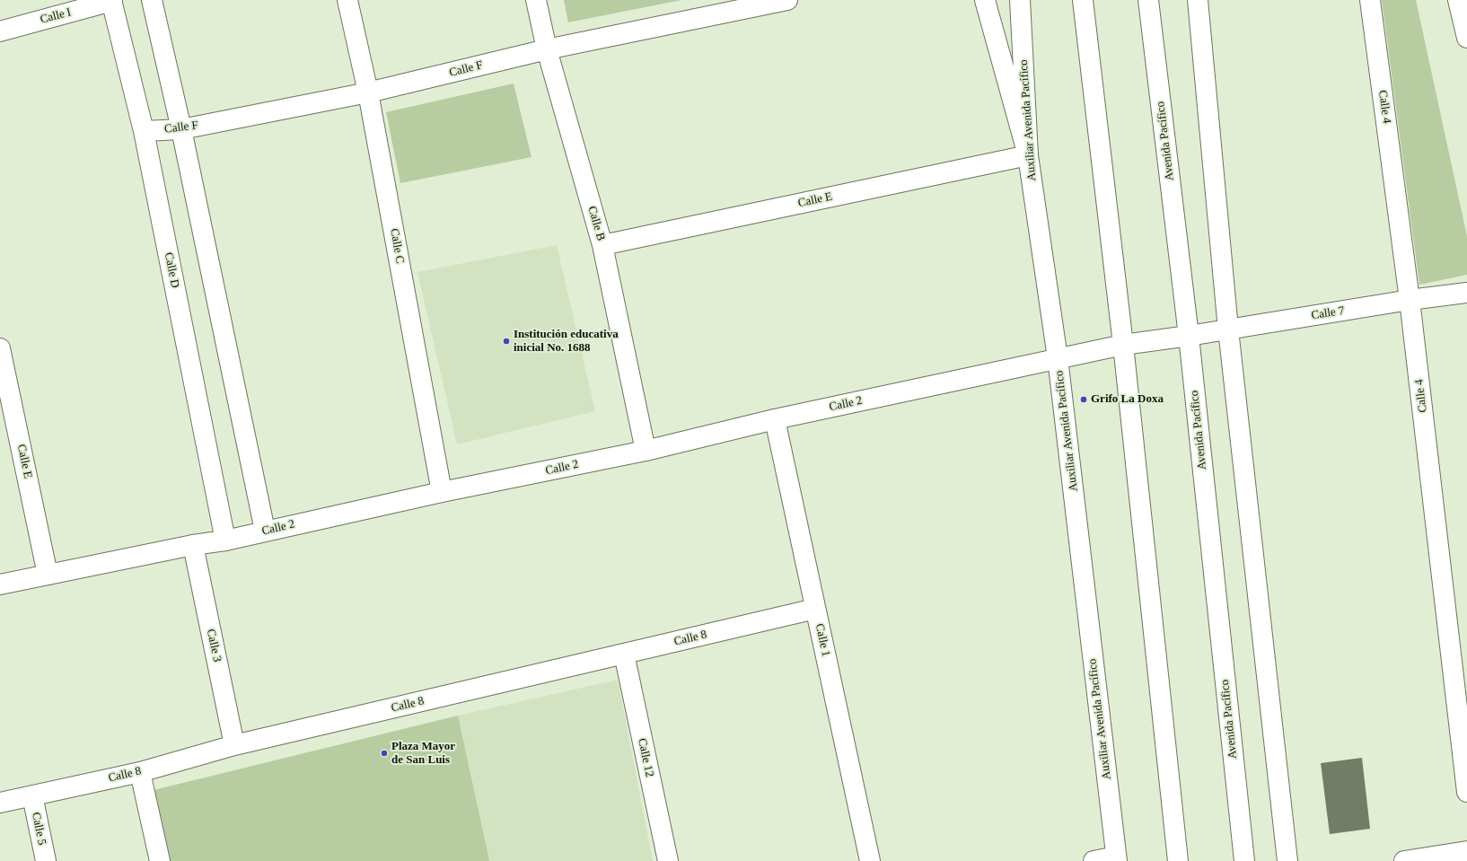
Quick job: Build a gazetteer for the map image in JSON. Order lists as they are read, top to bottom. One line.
{"streets":{"street":["Calle I","Calle F","Calle 4","Auxiliar Avenida Pacífico","Avenida Pacífico","Calle E","Calle B","Calle C","Calle D","Calle 7","Calle 2","Calle 8","Calle 1","Calle 3","Calle 12","Calle 5"]},"crossings":[["Calle I","Calle D"],["Calle F","Calle B"],["Calle F","Calle C"],["Calle F","Calle D"],["Calle 4","Calle 7"],["Auxiliar Avenida Pacífico","Calle E"],["Auxiliar Avenida Pacífico","Calle 2"],["Avenida Pacífico","Calle 7"],["Calle E","Calle B"],["Calle E","Calle 2"],["Calle B","Calle 2"],["Calle C","Calle 2"],["Calle D","Calle 2"],["Calle 7","Calle 2"],["Calle 2","Calle 1"],["Calle 2","Calle 3"],["Calle 8","Calle 1"],["Calle 8","Calle 3"],["Calle 8","Calle 12"],["Calle 8","Calle 5"]],"places":["Institución educativa inicial No. 1688","Grifo La Doxa","Plaza Mayor de San Luis"]}
